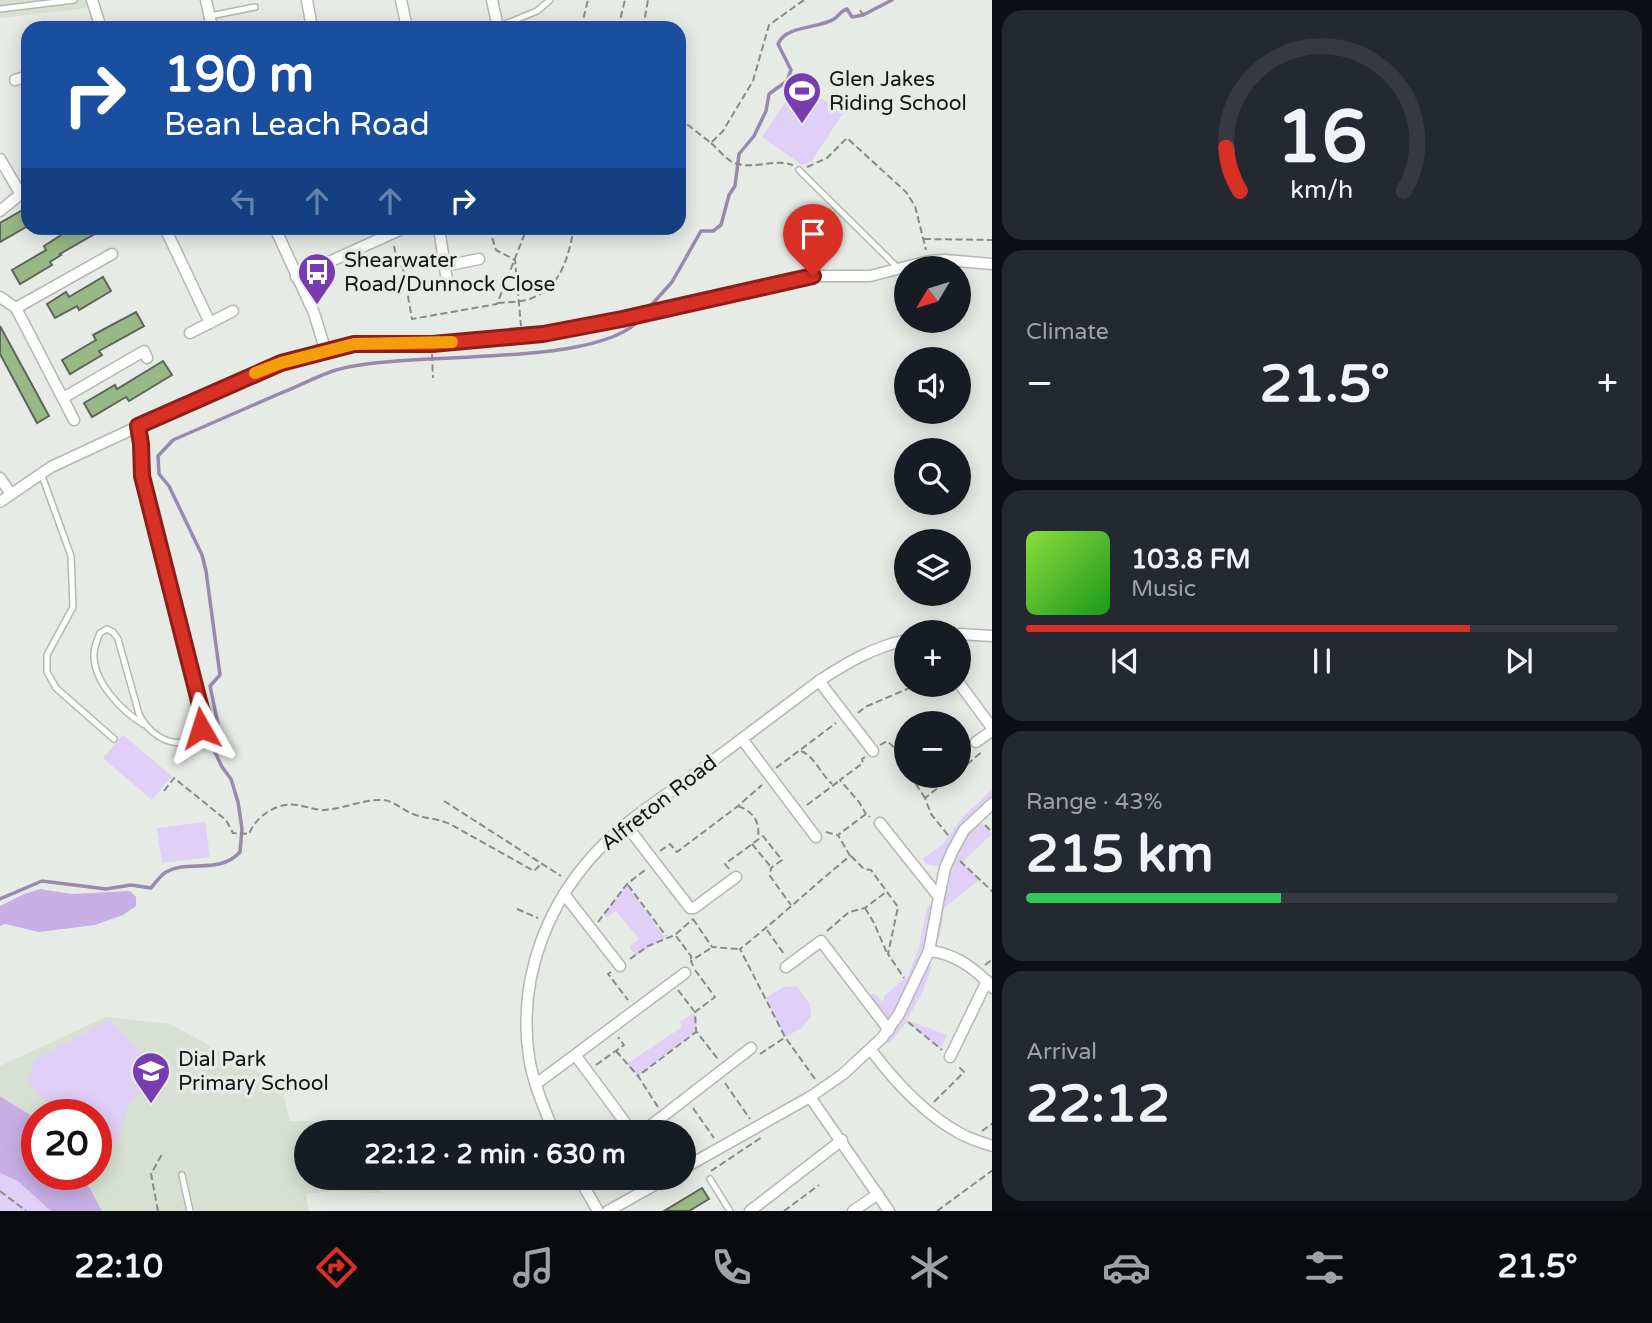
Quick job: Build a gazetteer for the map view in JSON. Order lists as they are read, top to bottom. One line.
{"streets":{"street":["Alfreton Road"]},"places":{"sports":["Glen Jakes Riding School"],"bus stop":["Shearwater Road/Dunnock Close"],"school or university":["Dial Park Primary School"]},"north":"bottom left","page":{"turn":["190 m","Bean Leach Road"],"tile":["Climate",["Range · 43%","215 km"],["Arrival","22:12"]],"map_buttons":["+","−"],"heat":["−","21.5°","+"],"song":["103.8 FM","Music"],"limit":"20","trip":"22:12 · 2 min · 630 m","tabs":["22:10","21.5°"],"gauge":["16","km/h"]}}
